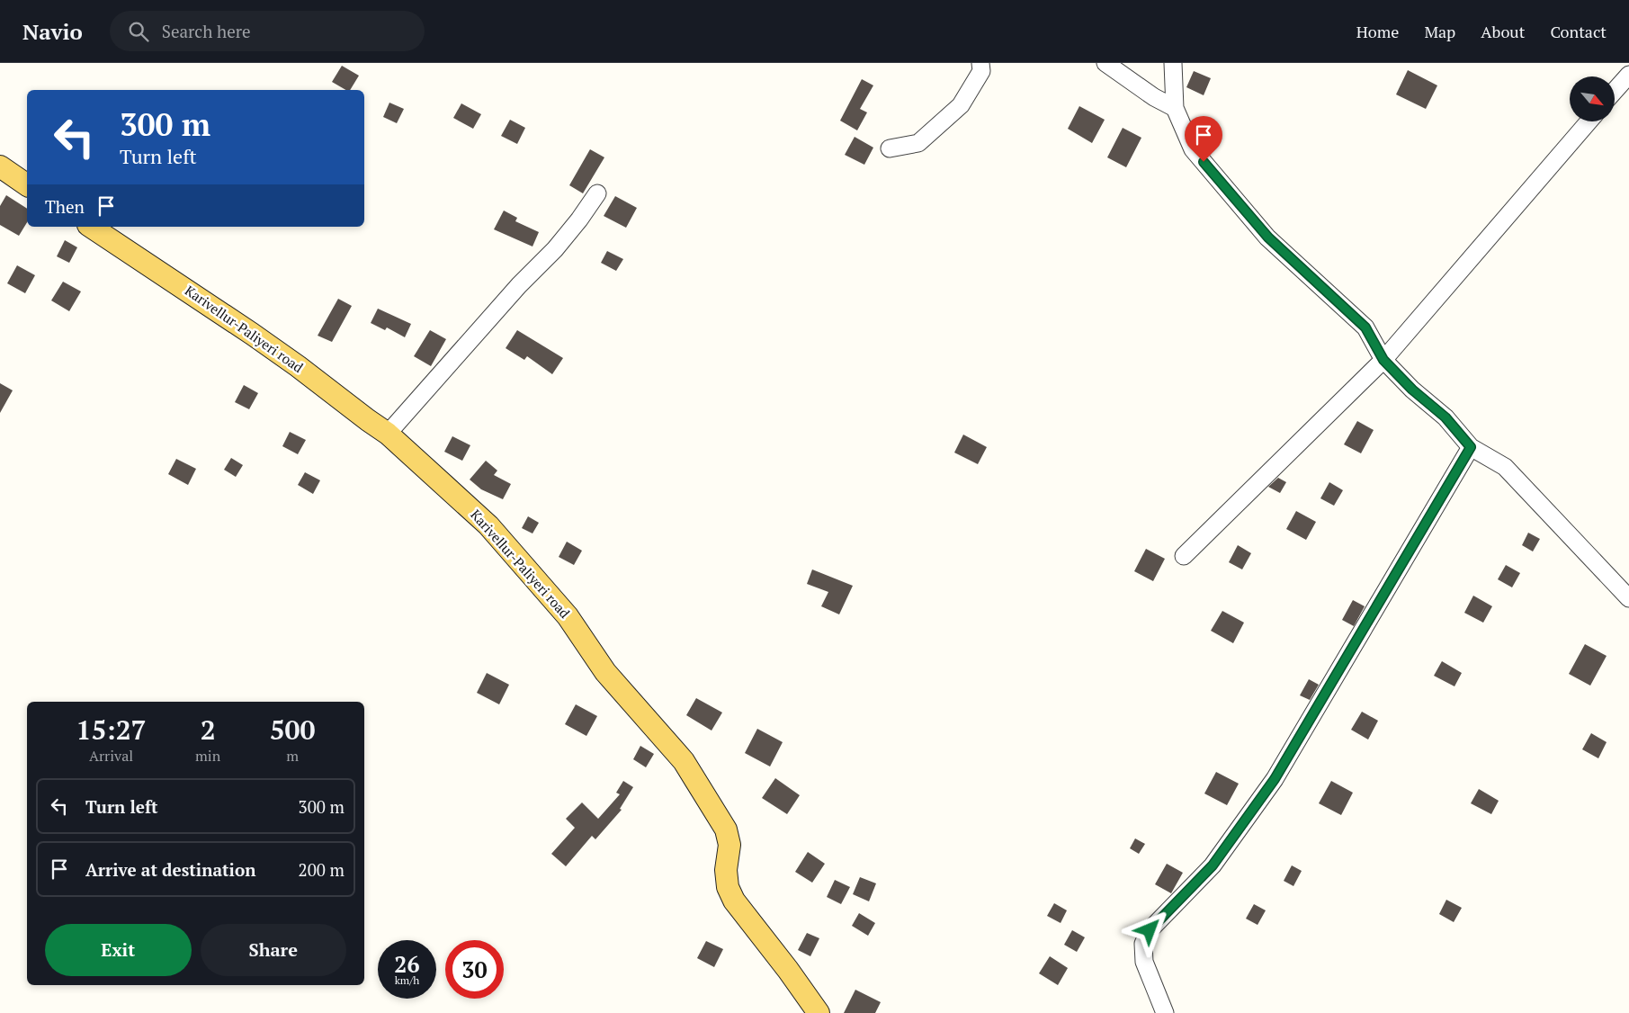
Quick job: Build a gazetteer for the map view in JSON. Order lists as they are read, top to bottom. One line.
{"streets":{"main road":["Karivellur-Paliyeri road"]},"north":"bottom right","page":{"header":"Navio","search":"Search here","nav":["Home","Map","About","Contact"],"turn":["300 m","Turn left"],"then":"Then","eta":["15:27","Arrival","2","min","500","m"],"list":[{"name":"Turn left","value":"300 m"},{"name":"Arrive at destination","value":"200 m"}],"buttons":["Exit","Share"],"speed":"26 km/h","limit":"30"}}
